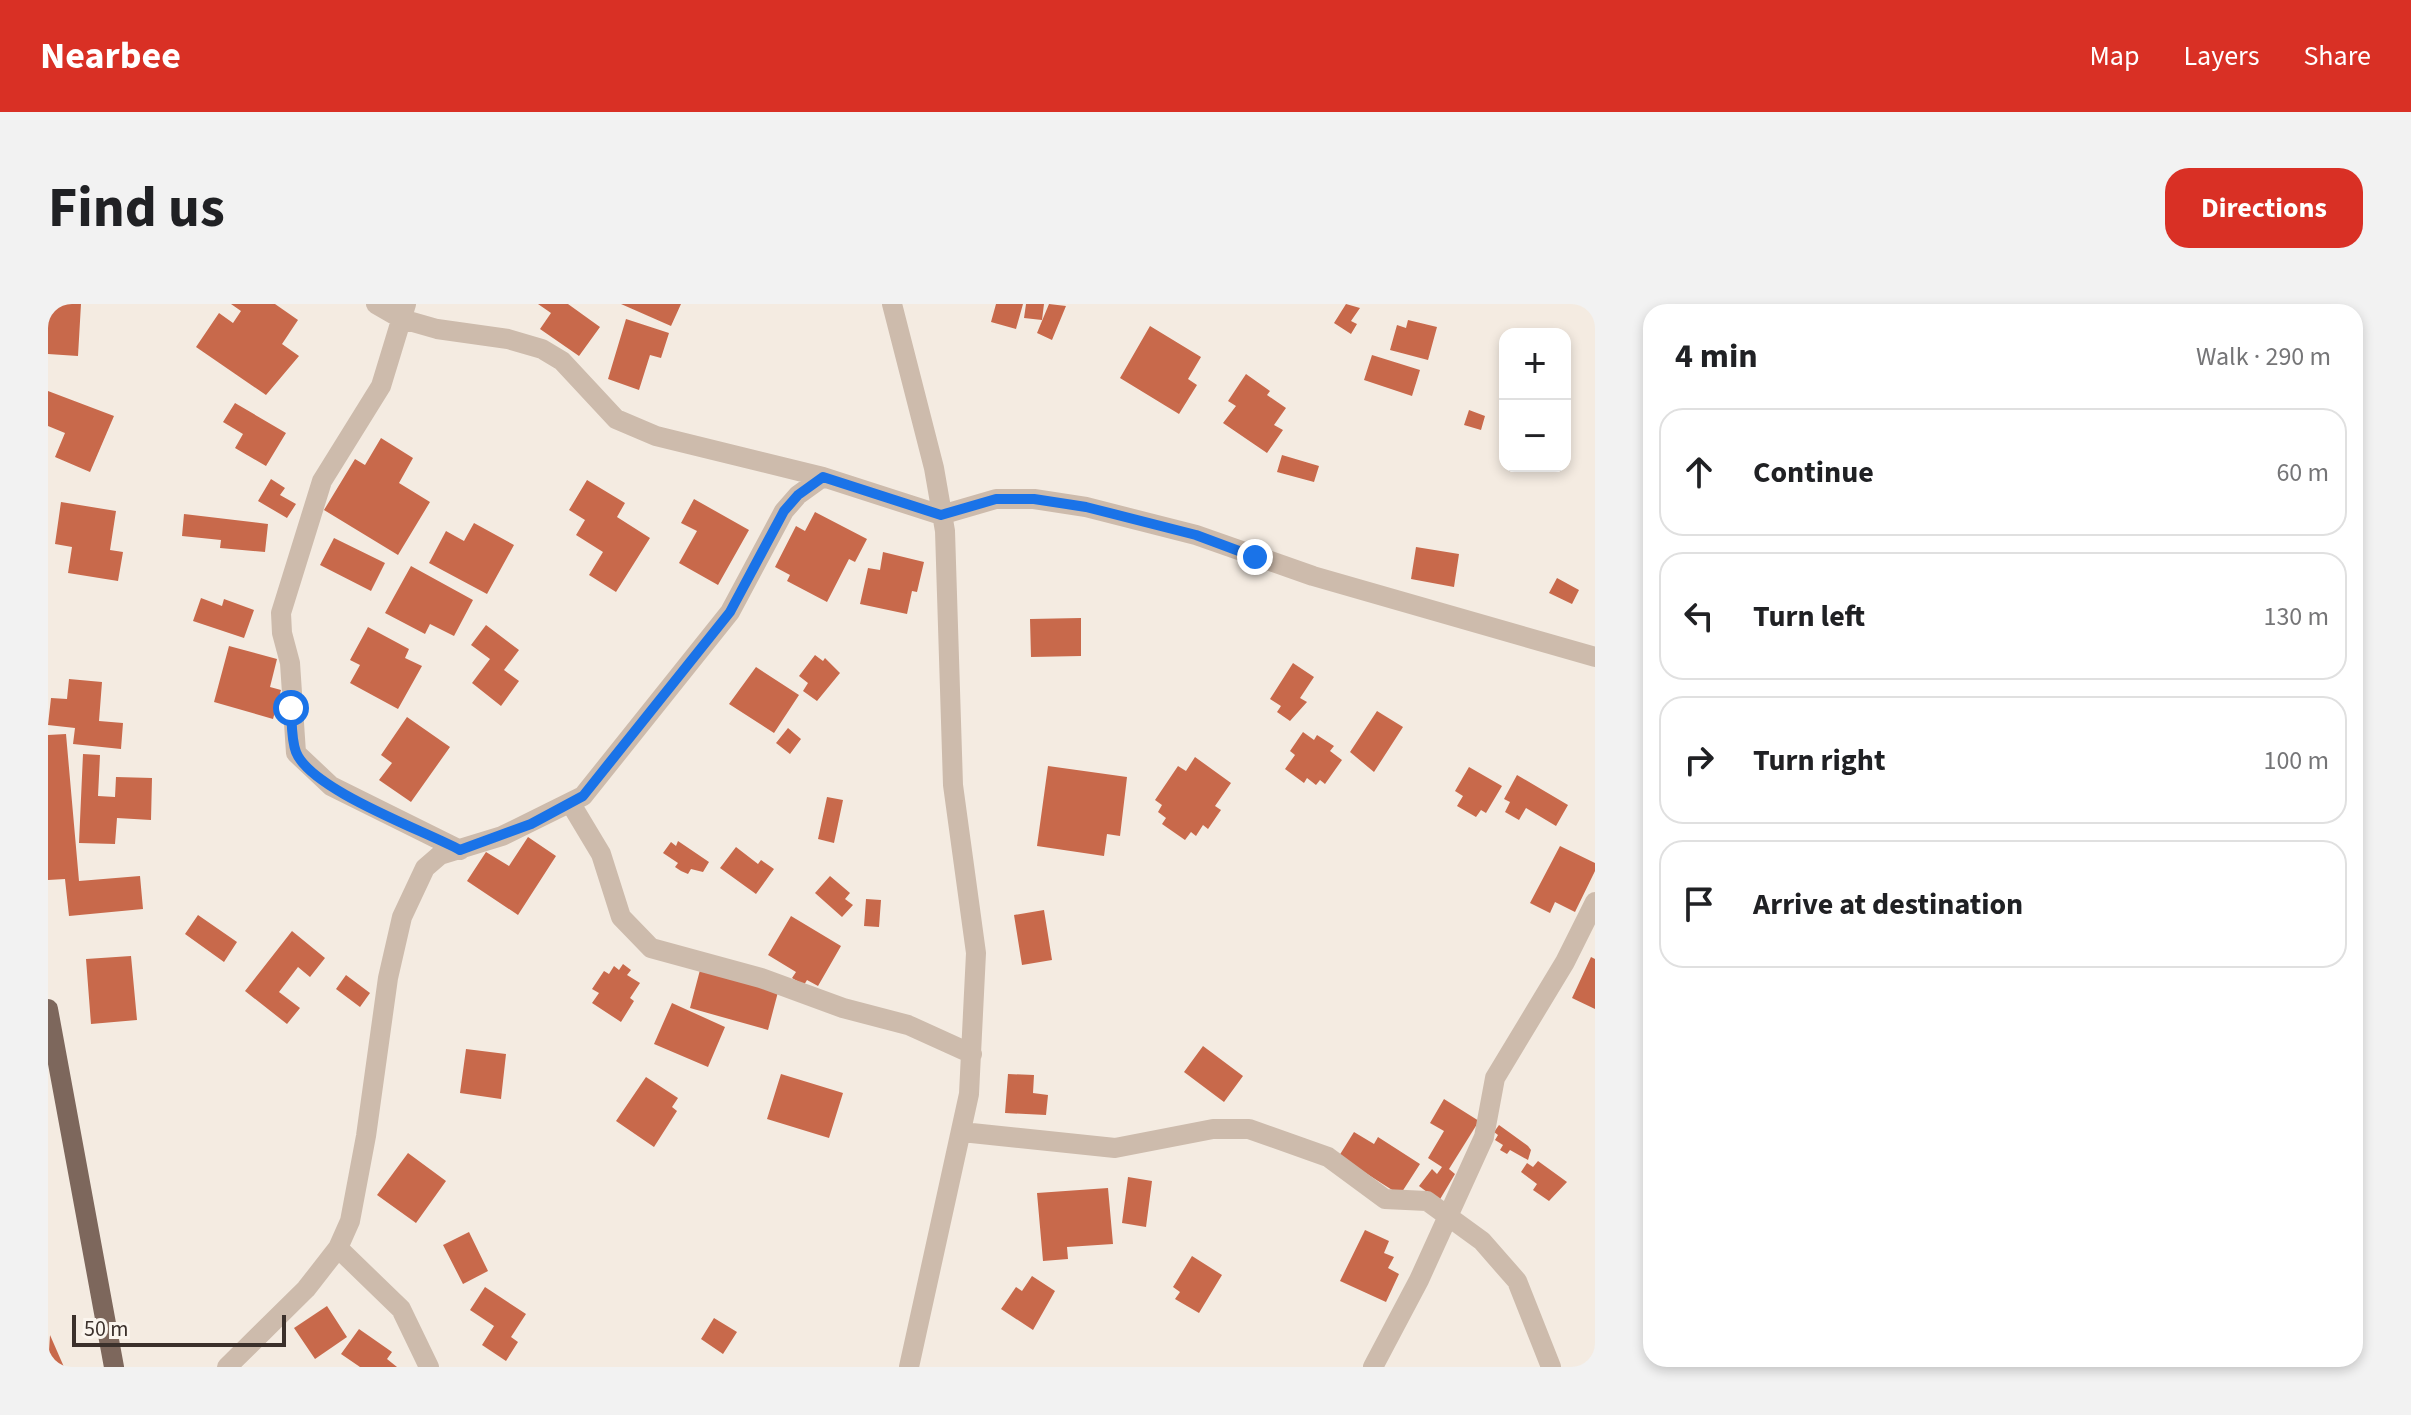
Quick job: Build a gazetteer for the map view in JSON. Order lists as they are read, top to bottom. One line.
{"scale_bar":"50 m","page":{"header":"Nearbee","nav":["Map","Layers","Share"],"buttons":"Directions","title":"Find us","heading":["4 min","Walk · 290 m"],"map_buttons":["+","−"],"list":[["Continue","60 m"],["Turn left","130 m"],["Turn right","100 m"],"Arrive at destination"],"scale":"50 m"}}
